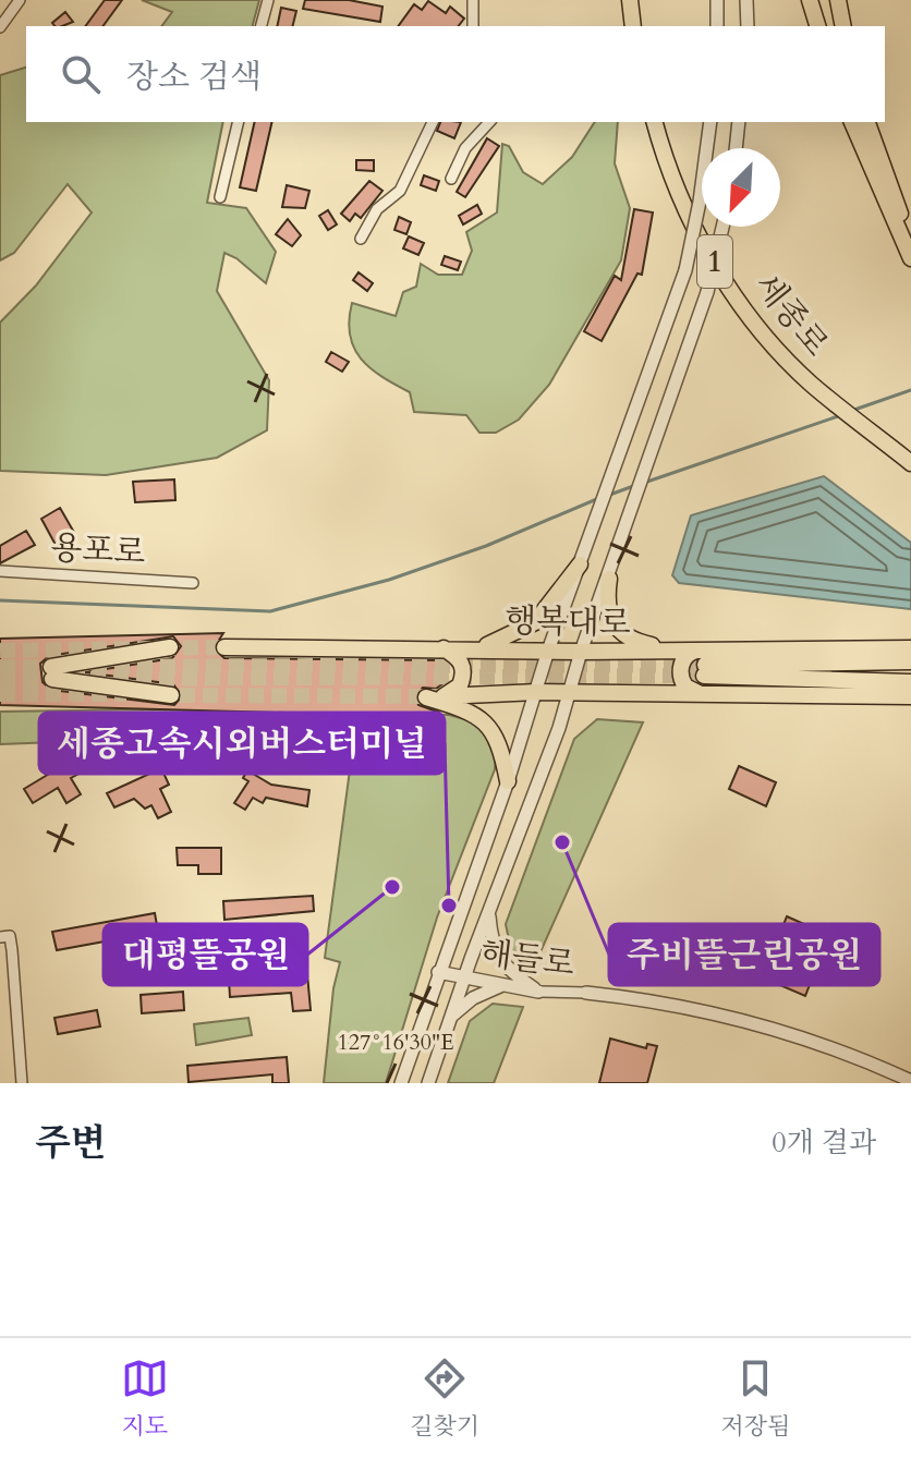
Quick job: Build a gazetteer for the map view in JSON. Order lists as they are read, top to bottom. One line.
{"streets":{"highway":["1","세종로","행복대로"],"street":["용포로","해들로"]},"places":["주비뜰근린공원","대평뜰공원","세종고속시외버스터미널"],"north":"bottom left","page":{"search":"장소 검색","heading":["주변","0개 결과"],"nav":["지도","길찾기","저장됨"]},"coordinates":["127°16'30\"E"]}
